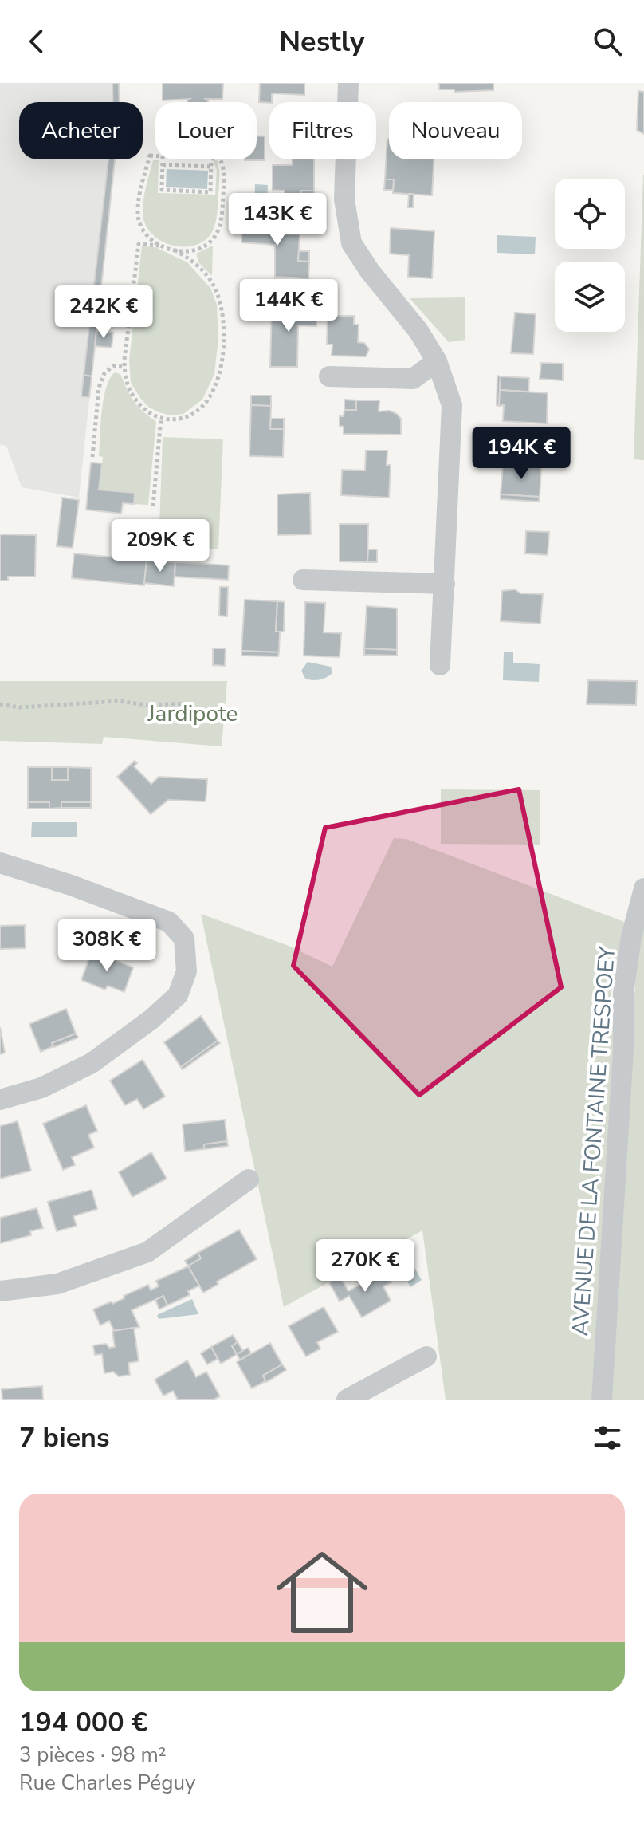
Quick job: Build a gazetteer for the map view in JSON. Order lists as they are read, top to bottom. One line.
{"streets":{"street":["AVENUE DE LA FONTAINE TRESPOEY"]},"parks":["Jardipote"],"page":{"header":"Nestly","chip":["Acheter","Louer","Filtres","Nouveau"],"price":["143K €","144K €","242K €","194K €","209K €","308K €","270K €"],"heading":"7 biens","list":[{"name":"194 000 €","note":"3 pièces · 98 m² · Rue Charles Péguy"}]}}
